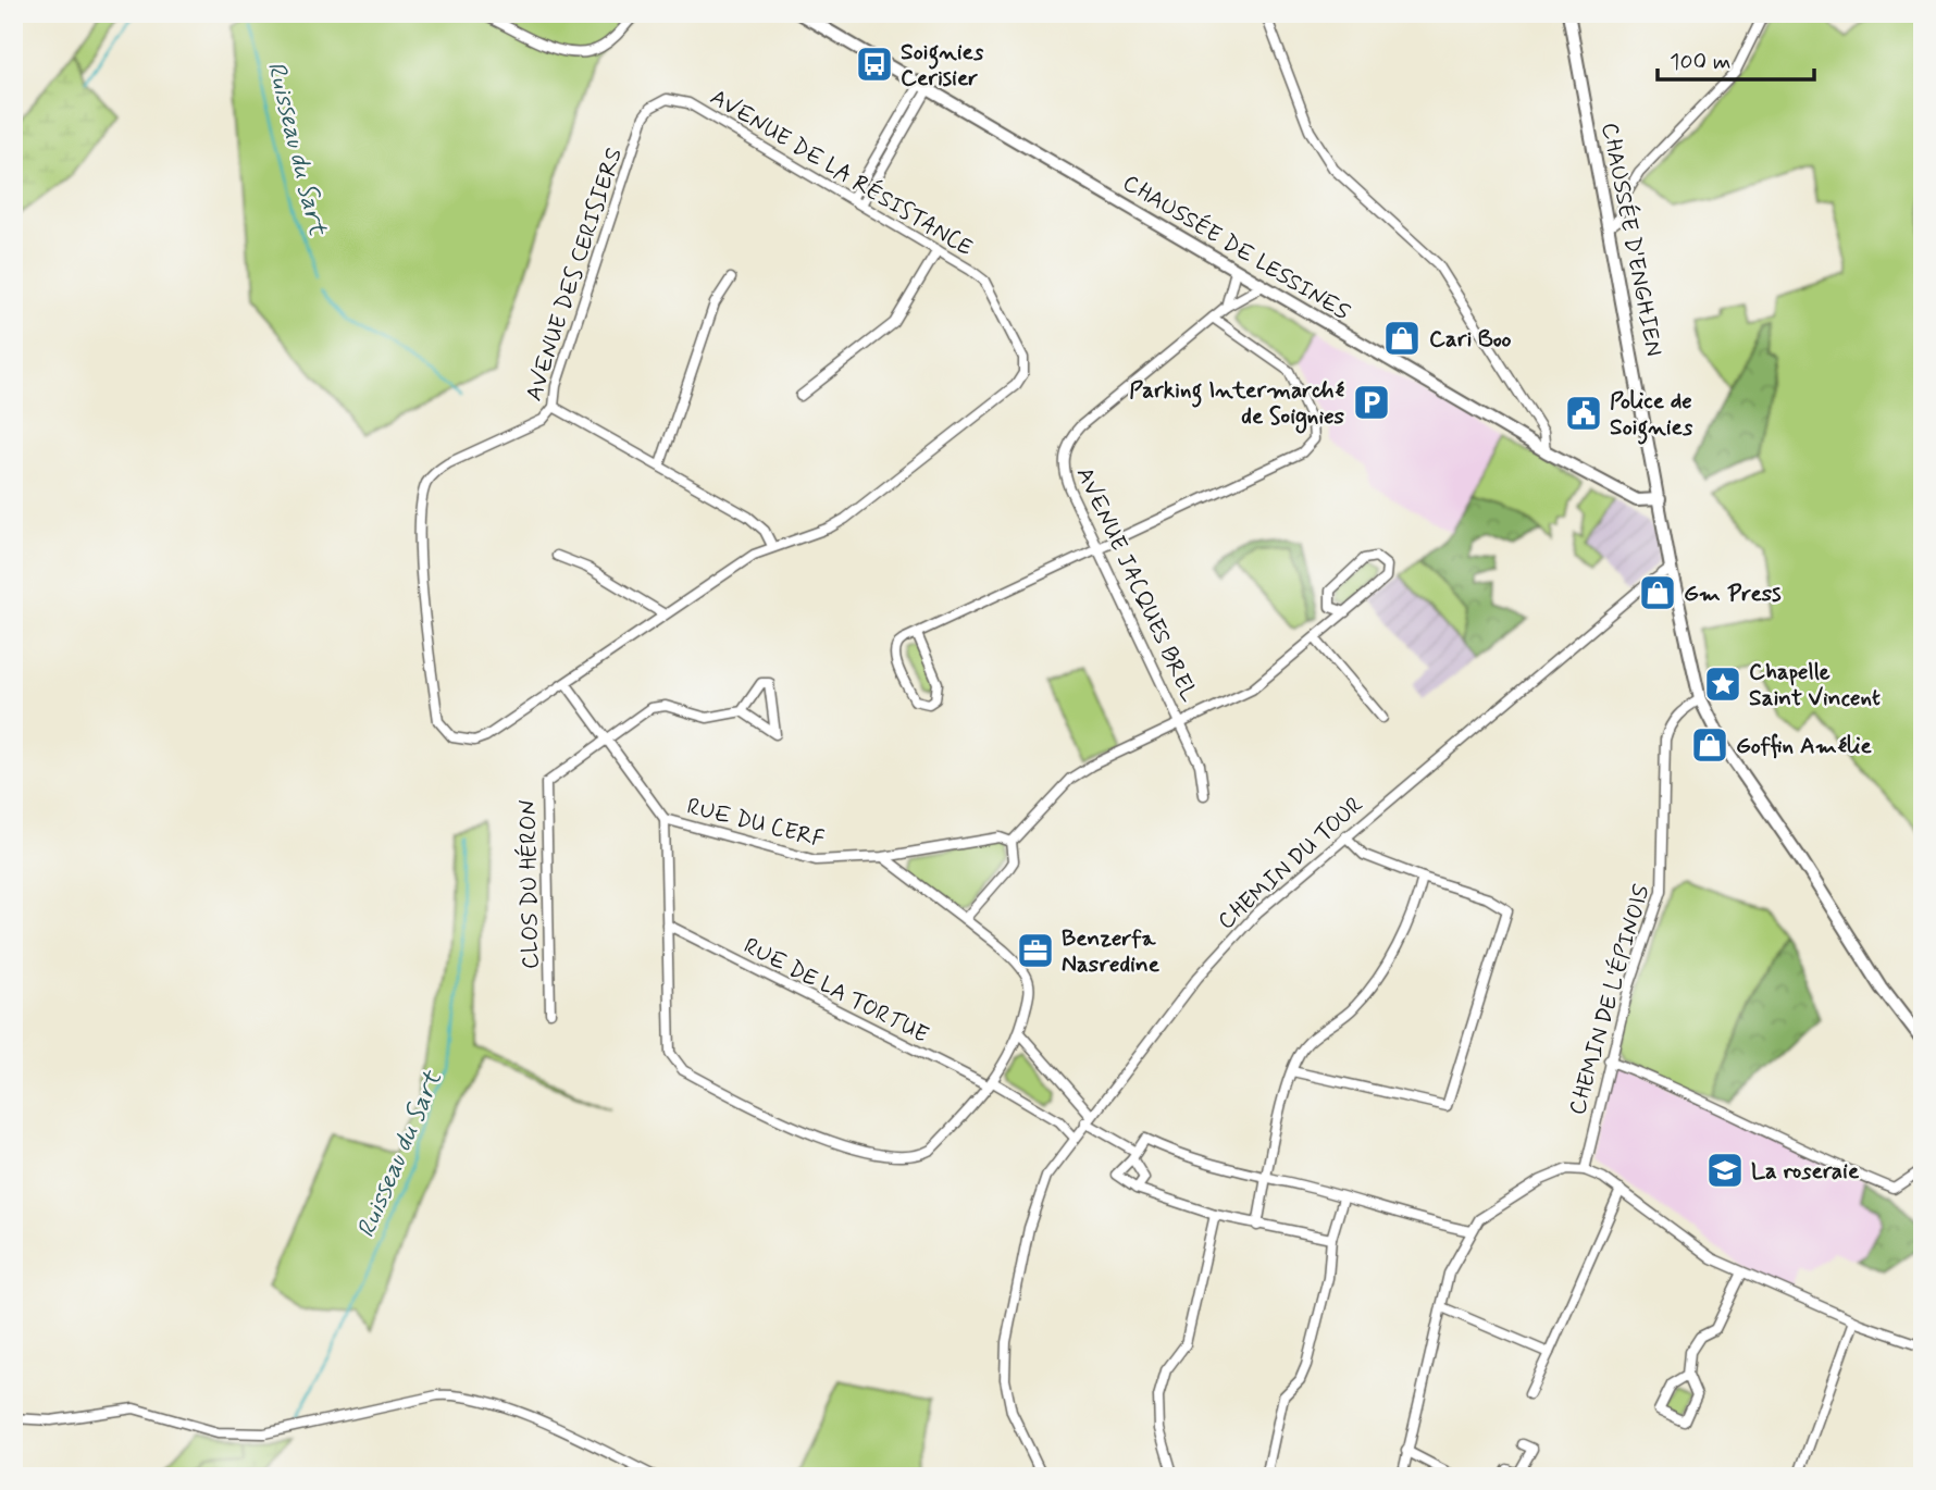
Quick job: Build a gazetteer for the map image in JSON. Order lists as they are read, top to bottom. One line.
{"streets":{"main road":["CHAUSSÉE D'ENGHIEN","CHAUSSÉE DE LESSINES"],"street":["AVENUE DE LA RÉSISTANCE","AVENUE DES CERISIERS","AVENUE JACQUES BREL","RUE DU CERF","CHEMIN DU TOUR","CLOS DU HÉRON","RUE DE LA TORTUE","CHEMIN DE L'ÉPINOIS"]},"crossings":[["AVENUE DE LA RÉSISTANCE","CHAUSSÉE DE LESSINES"],["AVENUE DE LA RÉSISTANCE","AVENUE DES CERISIERS"],["CHAUSSÉE D'ENGHIEN","CHAUSSÉE DE LESSINES"],["CHAUSSÉE D'ENGHIEN","CHEMIN DU TOUR"],["CHAUSSÉE D'ENGHIEN","CHEMIN DE L'ÉPINOIS"],["CHAUSSÉE DE LESSINES","AVENUE JACQUES BREL"],["CHEMIN DU TOUR","RUE DE LA TORTUE"]],"water":["Ruisseau du Sart"],"places":{"bus stop":["Soignies Cerisier"],"shop":["Cari Boo","Gm Press","Goffin Amélie"],"parking":["Parking Intermarché de Soignies"],"public building":["Police de Soignies"],"place":["Chapelle Saint Vincent"],"office":["Benzerfa Nasredine"],"school or university":["La roseraie"]},"scale_bar":"100 m"}
